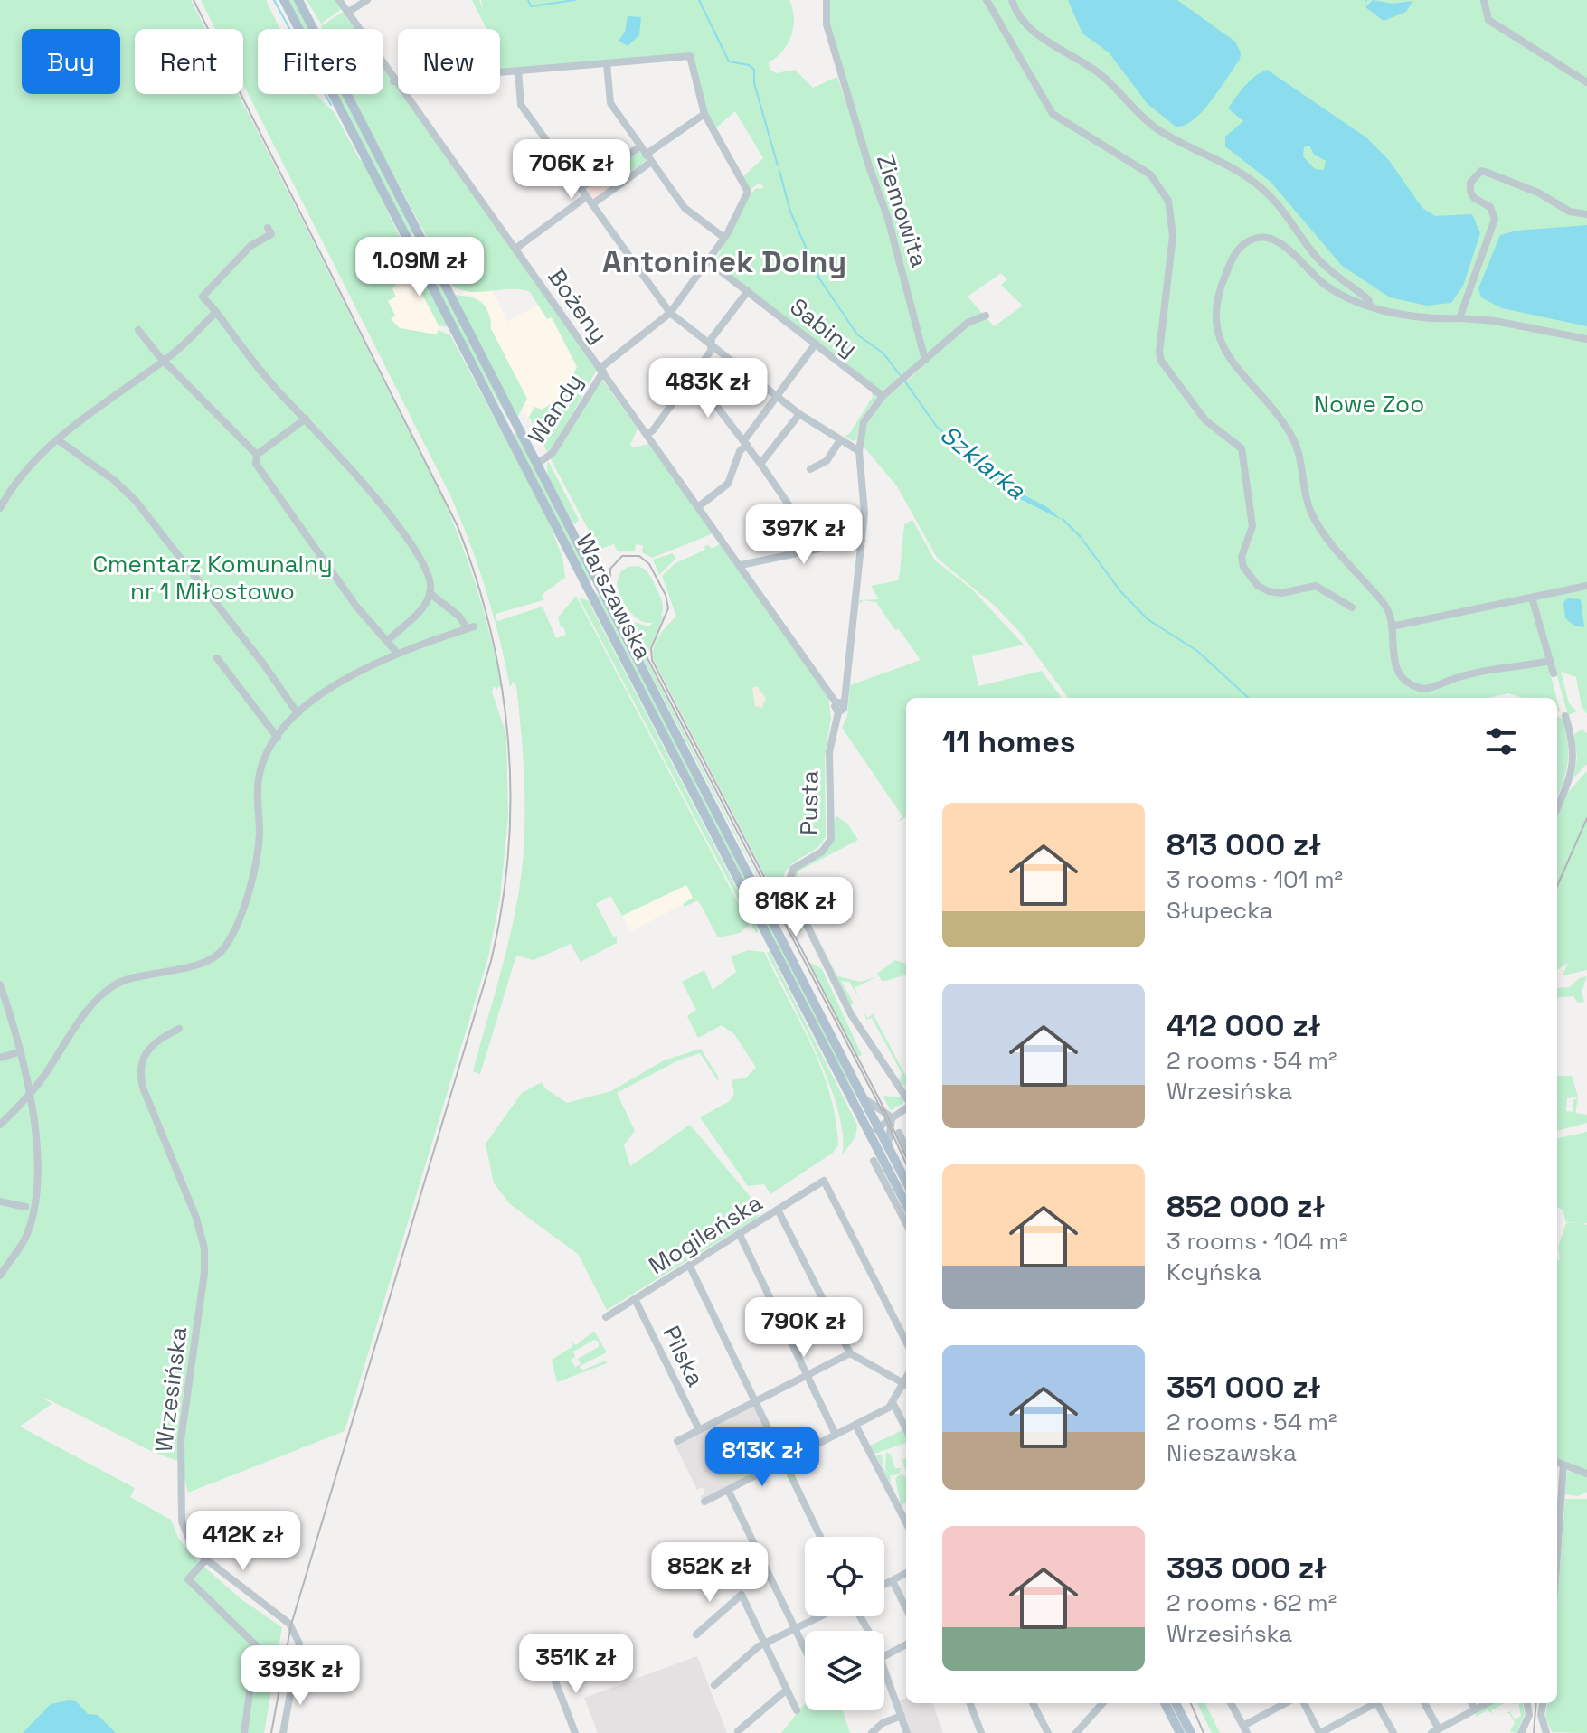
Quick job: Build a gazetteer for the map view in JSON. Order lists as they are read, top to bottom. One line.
{"streets":{"main road":["Warszawska"],"street":["Ziemowita","Bożeny","Sabiny","Wandy","Pusta","Mogileńska","Pilska","Wrzesińska"]},"crossings":[["Bożeny","Wandy"],["Bożeny","Pusta"],["Sabiny","Wandy"],["Wandy","Warszawska"],["Mogileńska","Pilska"]],"districts":["Antoninek Dolny"],"water":["Szklarka"],"parks":["Nowe Zoo","Cmentarz Komunalny nr 1 Miłostowo"],"page":{"chip":["Buy","Rent","Filters","New"],"price":["706K zł","1.09M zł","483K zł","397K zł","818K zł","790K zł","813K zł","412K zł","852K zł","351K zł","393K zł"],"heading":"11 homes","list":[{"name":"813 000 zł","note":"3 rooms · 101 m² · Słupecka"},{"name":"412 000 zł","note":"2 rooms · 54 m² · Wrzesińska"},{"name":"852 000 zł","note":"3 rooms · 104 m² · Kcyńska"},{"name":"351 000 zł","note":"2 rooms · 54 m² · Nieszawska"},{"name":"393 000 zł","note":"2 rooms · 62 m² · Wrzesińska"}]}}
